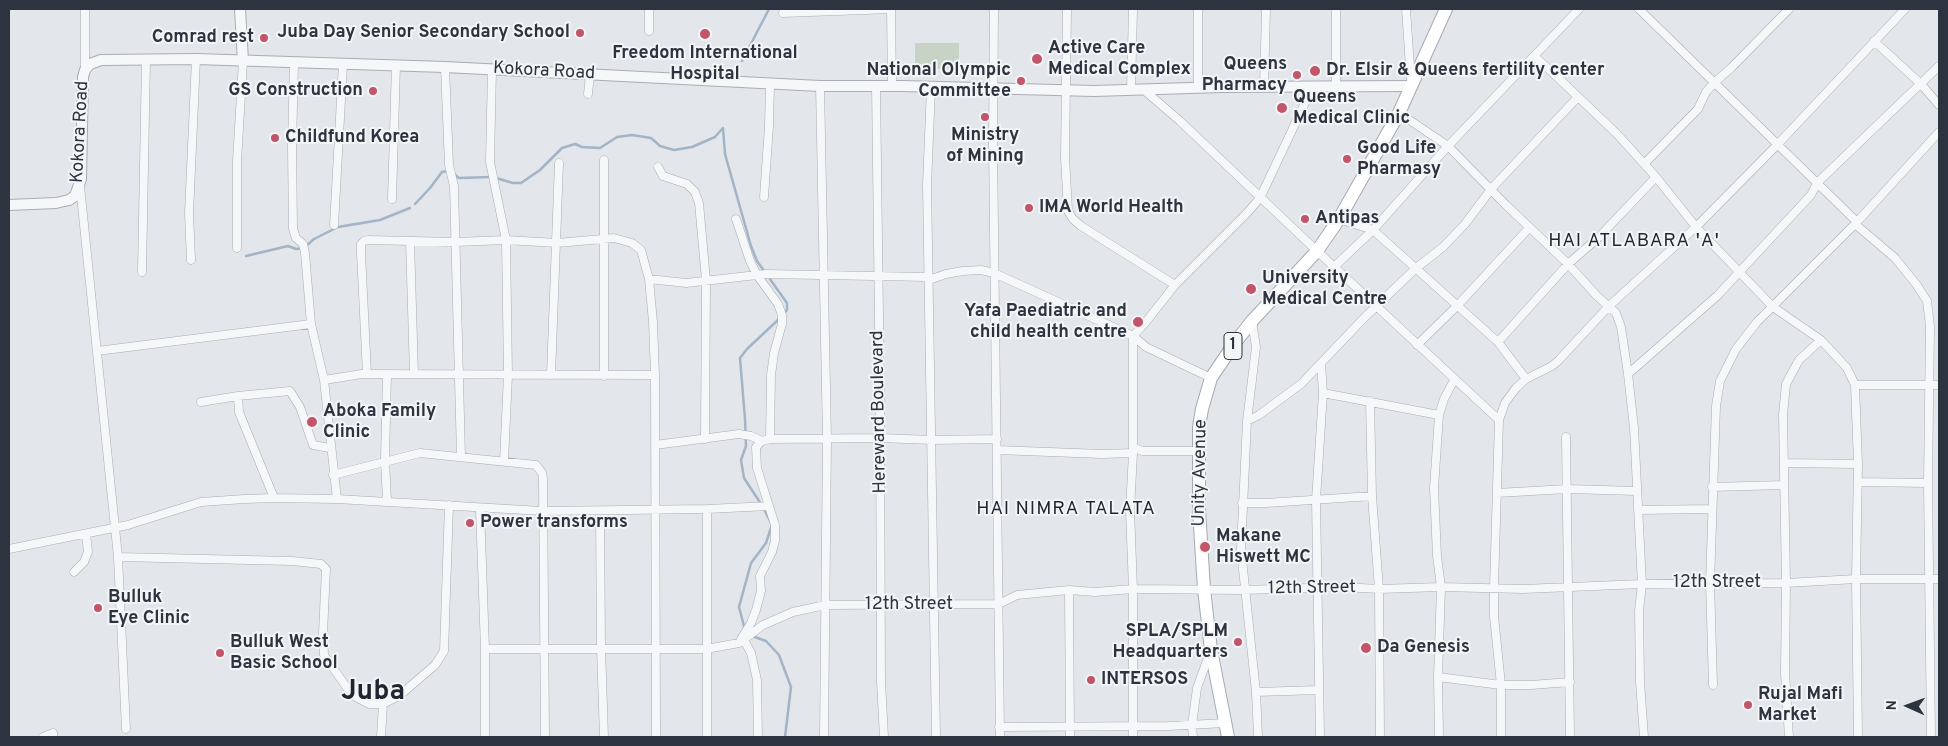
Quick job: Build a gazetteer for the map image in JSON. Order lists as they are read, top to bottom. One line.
{"streets":{"main road":["1","Unity Avenue"],"street":["Kokora Road","Hereward Boulevard","12th Street"]},"crossings":[["Kokora Road","Hereward Boulevard"],["Kokora Road","Unity Avenue"],["Hereward Boulevard","12th Street"],["Unity Avenue","12th Street"]],"districts":["HAI ATLABARA 'A'","HAI NIMRA TALATA","Juba"],"places":["Juba Day Senior Secondary School","Freedom International Hospital","Comrad rest","Active Care Medical Complex","Dr. Elsir & Queens fertility center","Queens Pharmacy","National Olympic Committee","GS Construction","Queens Medical Clinic","Ministry of Mining","Childfund Korea","Good Life Pharmasy","IMA World Health","Antipas","University Medical Centre","Yafa Paediatric and child health centre","Aboka Family Clinic","Power transforms","Makane Hiswett MC","Bulluk Eye Clinic","SPLA/SPLM Headquarters","Da Genesis","Bulluk West Basic School","INTERSOS","Rujal Mafi Market"],"north":"left"}
